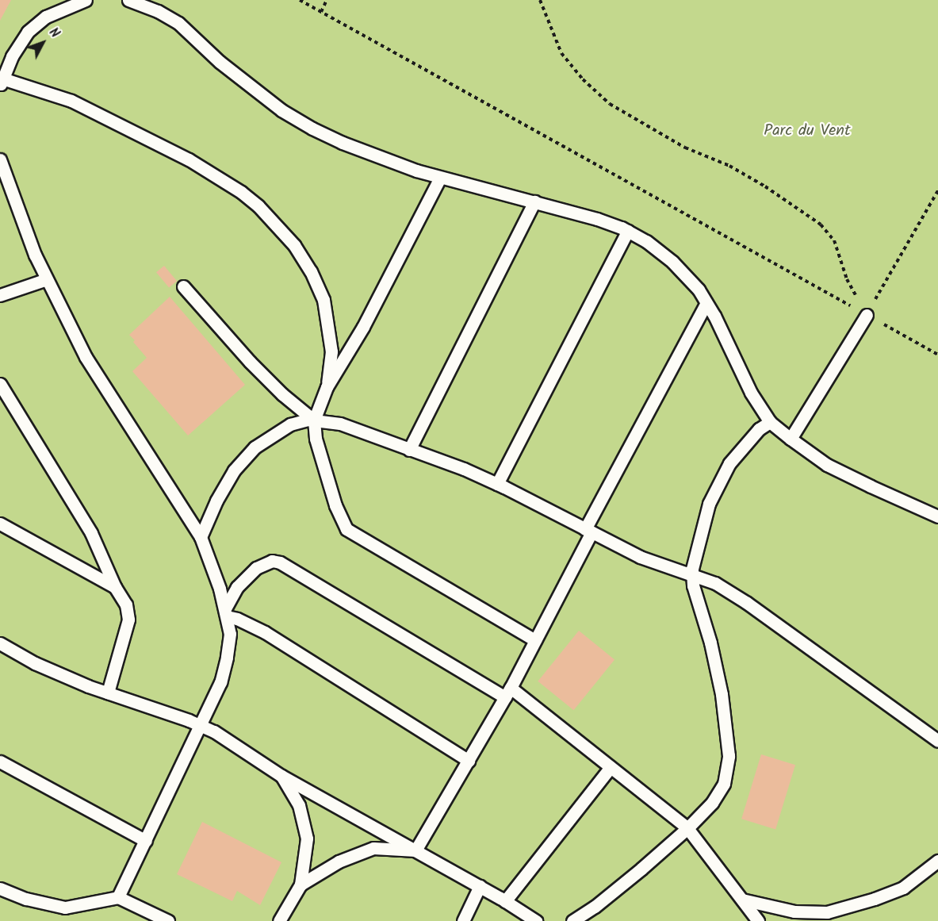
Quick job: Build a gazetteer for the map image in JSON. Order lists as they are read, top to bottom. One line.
{"parks":["Parc du Vent"],"north":"top right"}
